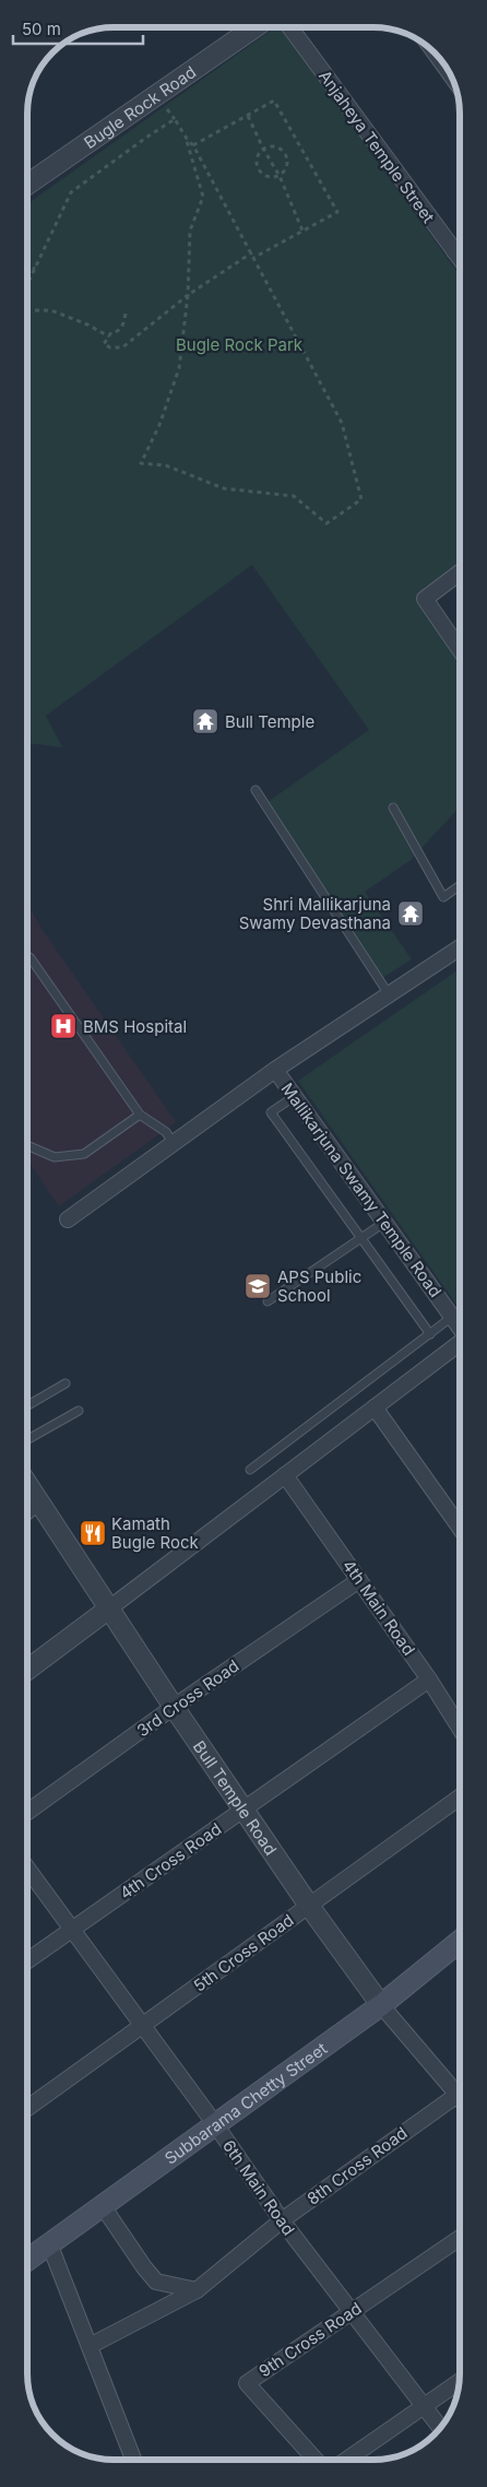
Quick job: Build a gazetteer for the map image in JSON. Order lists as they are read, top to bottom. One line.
{"streets":{"main road":["Subbarama Chetty Street"],"street":["Bugle Rock Road","Anjaheya Temple Street","Mallikarjuna Swamy Temple Road","4th Main Road","3rd Cross Road","Bull Temple Road","4th Cross Road","5th Cross Road","8th Cross Road","6th Main Road","9th Cross Road"]},"crossings":[["4th Main Road","3rd Cross Road"],["4th Main Road","4th Cross Road"],["3rd Cross Road","Bull Temple Road"],["Bull Temple Road","4th Cross Road"],["Bull Temple Road","5th Cross Road"],["Bull Temple Road","Subbarama Chetty Street"],["4th Cross Road","6th Main Road"],["5th Cross Road","6th Main Road"],["Subbarama Chetty Street","6th Main Road"],["8th Cross Road","6th Main Road"],["6th Main Road","9th Cross Road"]],"parks":["Bugle Rock Park"],"places":{"temple":["Bull Temple","Shri Mallikarjuna Swamy Devasthana"],"hospital":["BMS Hospital"],"school or university":["APS Public School"],"restaurant":["Kamath Bugle Rock"]},"scale_bar":"50 m"}
